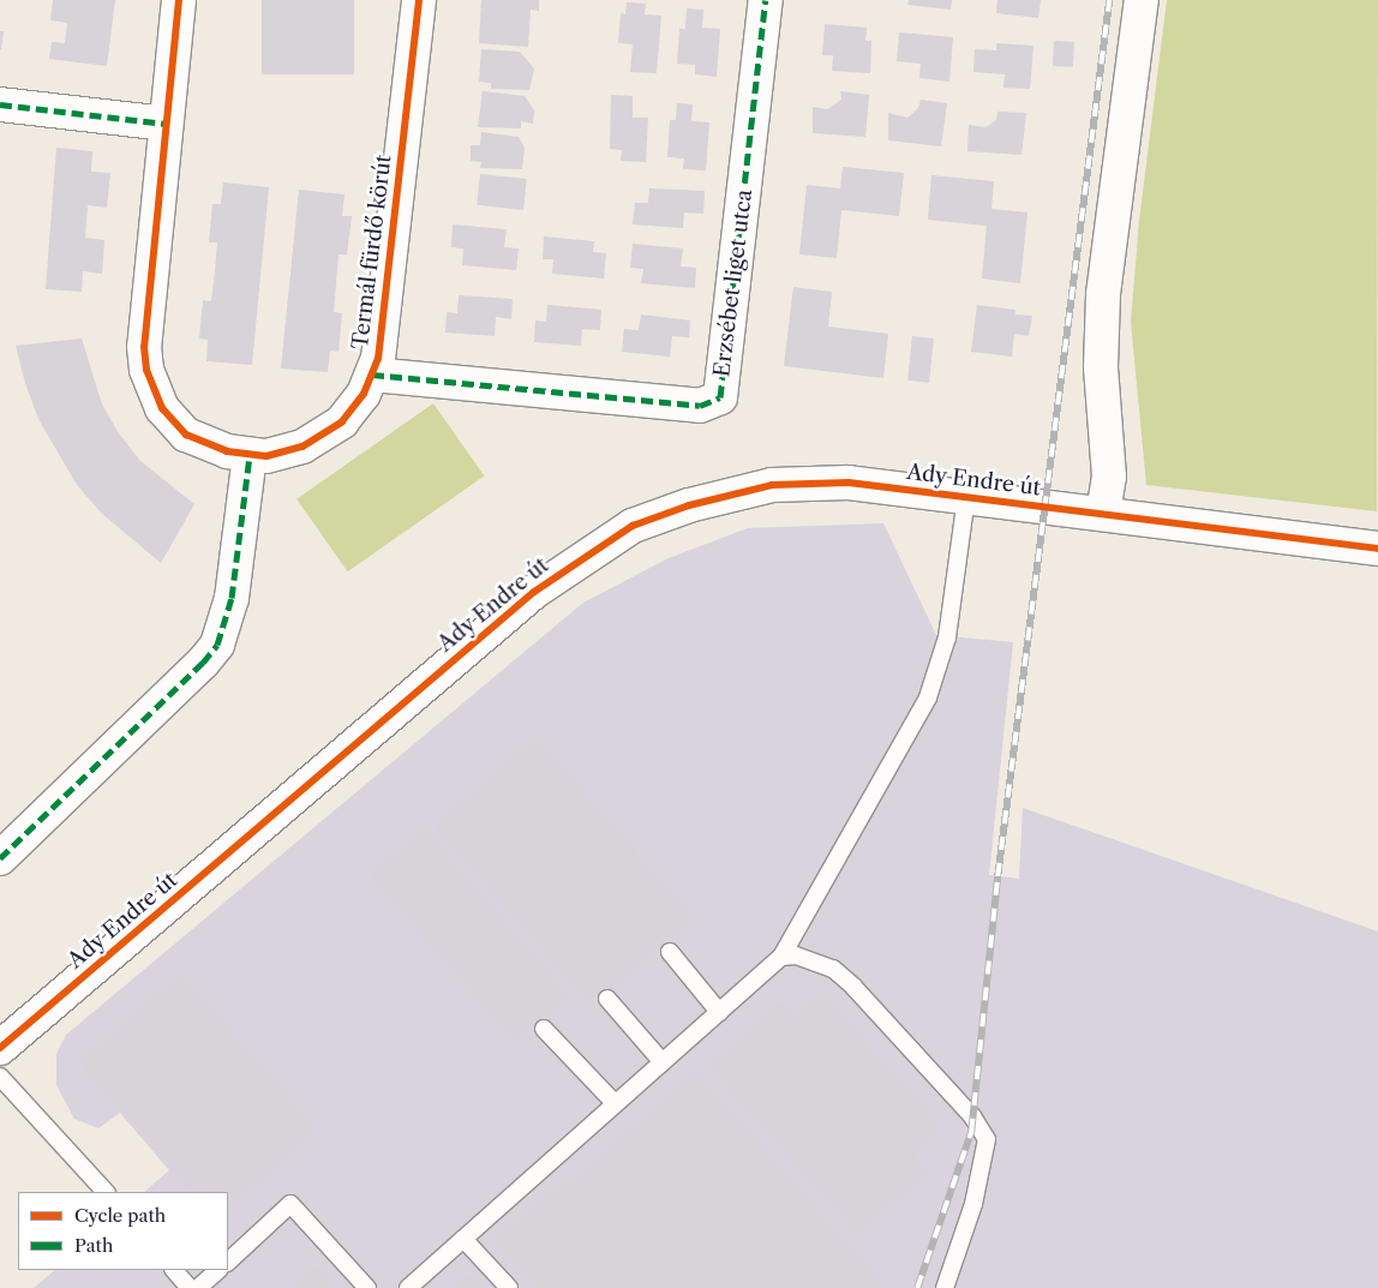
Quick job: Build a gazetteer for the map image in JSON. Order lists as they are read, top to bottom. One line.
{"streets":{"street":["Termál fürdő körút","Erzsébet liget utca","Ady Endre út"]},"crossings":[["Termál fürdő körút","Erzsébet liget utca"]],"legend":["Cycle path","Path"]}
